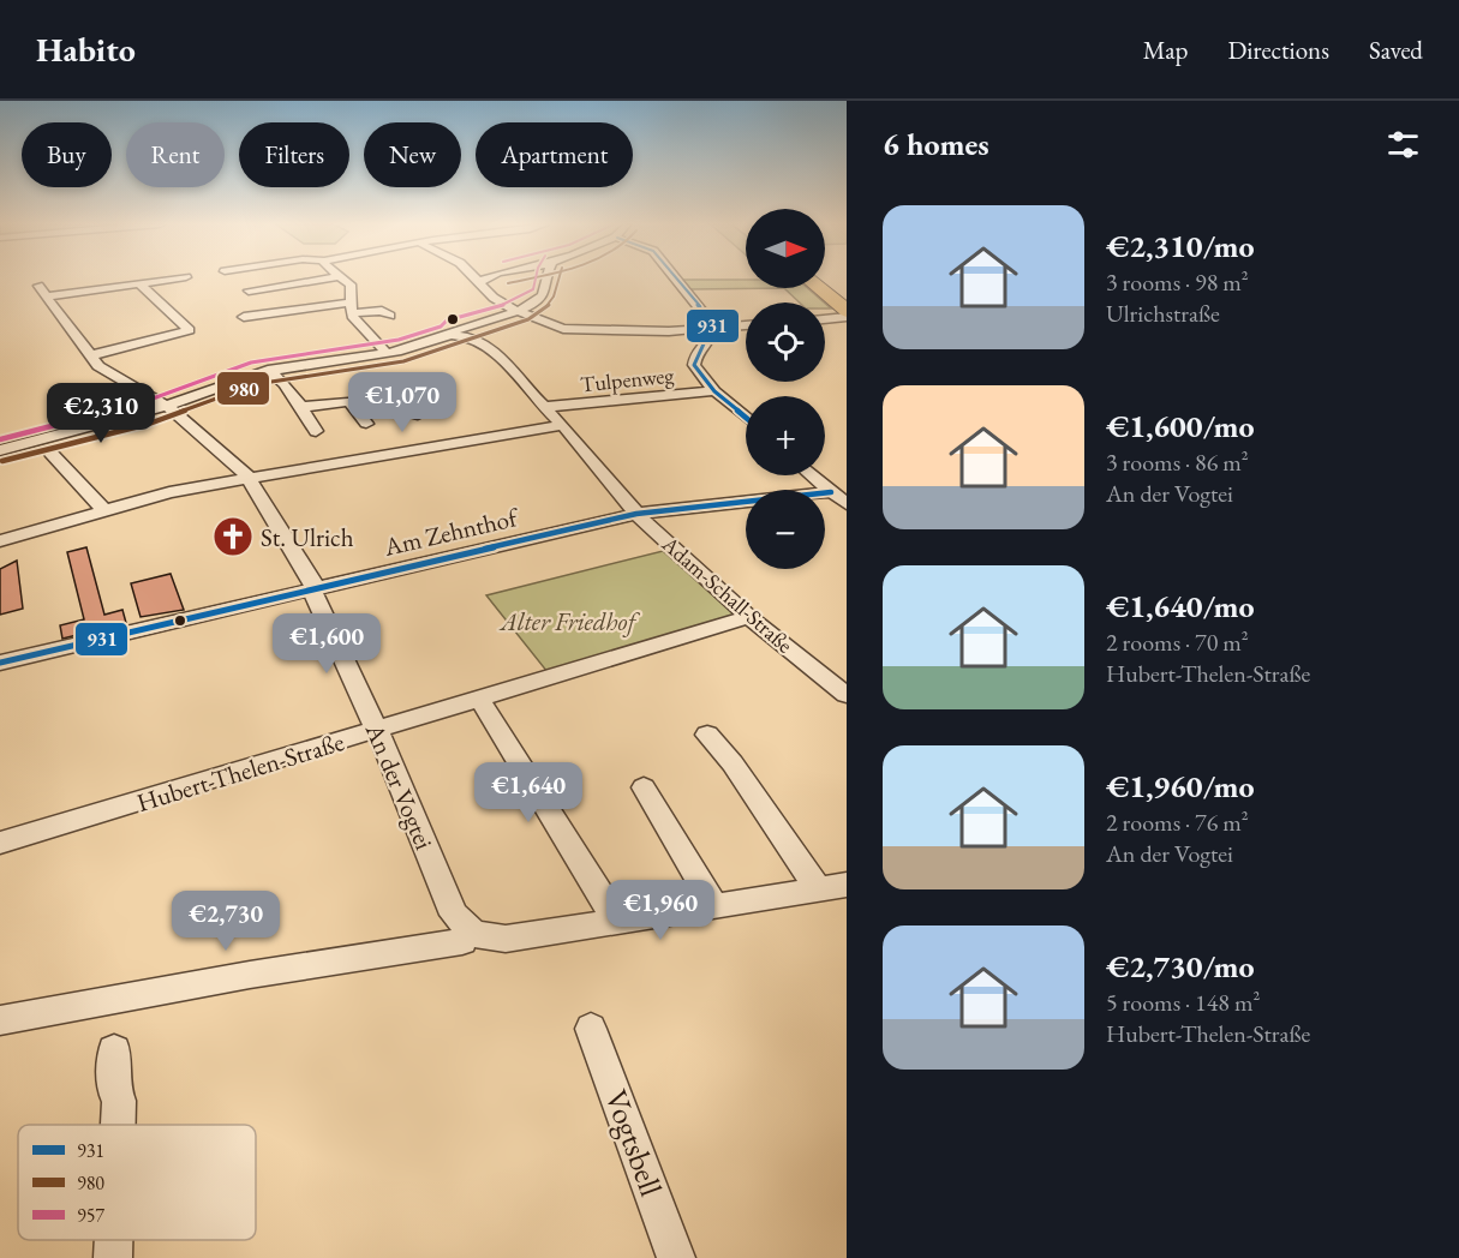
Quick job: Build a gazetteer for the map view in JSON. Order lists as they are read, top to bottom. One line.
{"streets":{"street":["Tulpenweg","Am Zehnthof","Adam-Schall-Straße","Hubert-Thelen-Straße","An der Vogtei","Vogtsbell"]},"crossings":[["Tulpenweg","Adam-Schall-Straße"],["Am Zehnthof","Adam-Schall-Straße"],["Am Zehnthof","An der Vogtei"],["Adam-Schall-Straße","Hubert-Thelen-Straße"],["Hubert-Thelen-Straße","An der Vogtei"]],"parks":["Alter Friedhof"],"places":{"church":["St. Ulrich"]},"lines":["transit line 931","transit line 980","transit line 957"],"legend":["931","980","957"],"north":"right","page":{"header":"Habito","nav":["Map","Directions","Saved"],"heading":"6 homes","chip":["Buy","Rent","Filters","New","Apartment"],"list":[{"name":"€2,310/mo","note":"3 rooms · 98 m² · Ulrichstraße"},{"name":"€1,600/mo","note":"3 rooms · 86 m² · An der Vogtei"},{"name":"€1,640/mo","note":"2 rooms · 70 m² · Hubert-Thelen-Straße"},{"name":"€1,960/mo","note":"2 rooms · 76 m² · An der Vogtei"},{"name":"€2,730/mo","note":"5 rooms · 148 m² · Hubert-Thelen-Straße"}],"map_buttons":["+","−"],"price":["€1,070","€2,310","€1,600","€1,640","€1,960","€2,730"]}}
